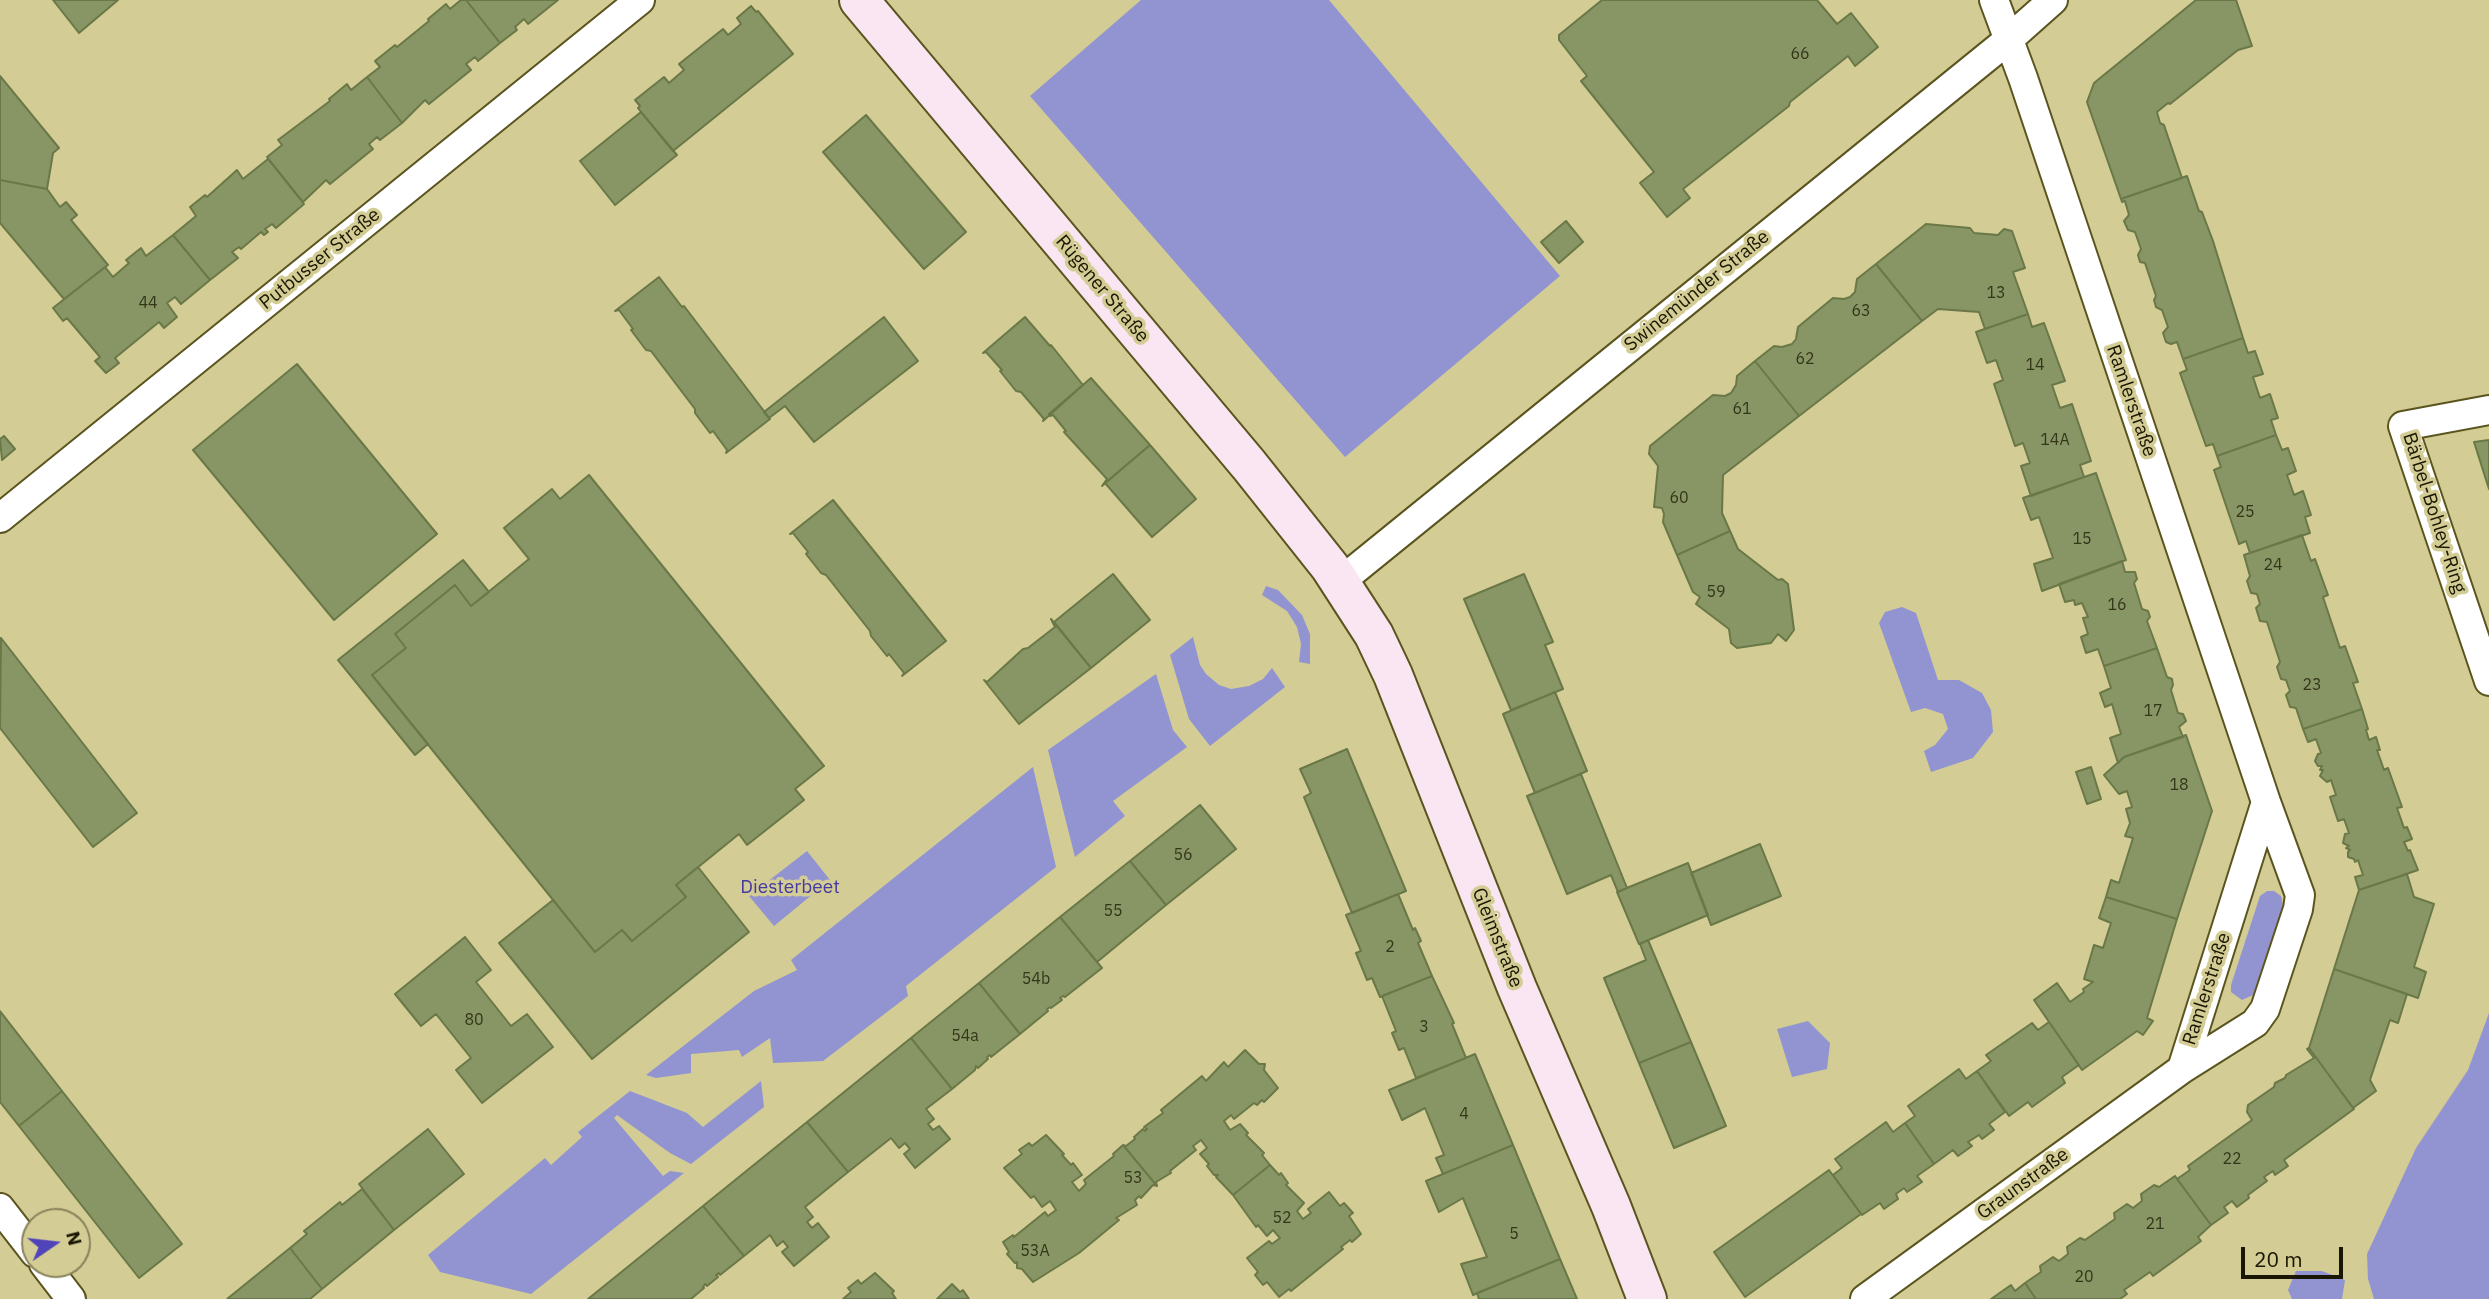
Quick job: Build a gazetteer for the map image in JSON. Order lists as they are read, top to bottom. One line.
{"streets":{"street":["Putbusser Straße","Rügener Straße","Swinemünder Straße","Ramlerstraße","Bärbel-Bohley-Ring","Gleimstraße","Graunstraße"]},"crossings":[["Rügener Straße","Swinemünder Straße"],["Rügener Straße","Gleimstraße"],["Swinemünder Straße","Ramlerstraße"],["Swinemünder Straße","Gleimstraße"],["Ramlerstraße","Graunstraße"]],"parks":["Diesterbeet"],"house_numbers":["66","13","44","63","62","14","61","14A","60","25","15","24","59","16","23","17","18","56","55","2","54b","80","3","54a","4","22","53","52","21","5","53A","20"],"scale_bar":"20 m","north":"right"}
